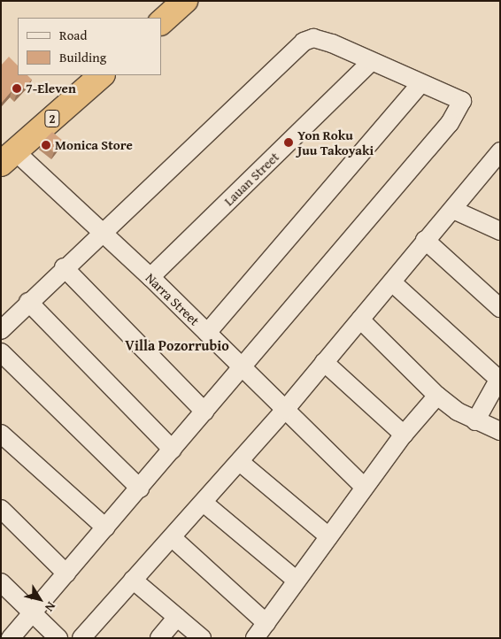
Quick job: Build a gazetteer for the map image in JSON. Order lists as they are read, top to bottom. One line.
{"streets":{"highway":["2"],"street":["Lauan Street","Narra Street"]},"crossings":[["2","Narra Street"],["Lauan Street","Narra Street"]],"districts":["Villa Pozorrubio"],"places":["7-Eleven","Yon Roku Juu Takoyaki","Monica Store"],"legend":["Road","Building"],"north":"bottom right"}
